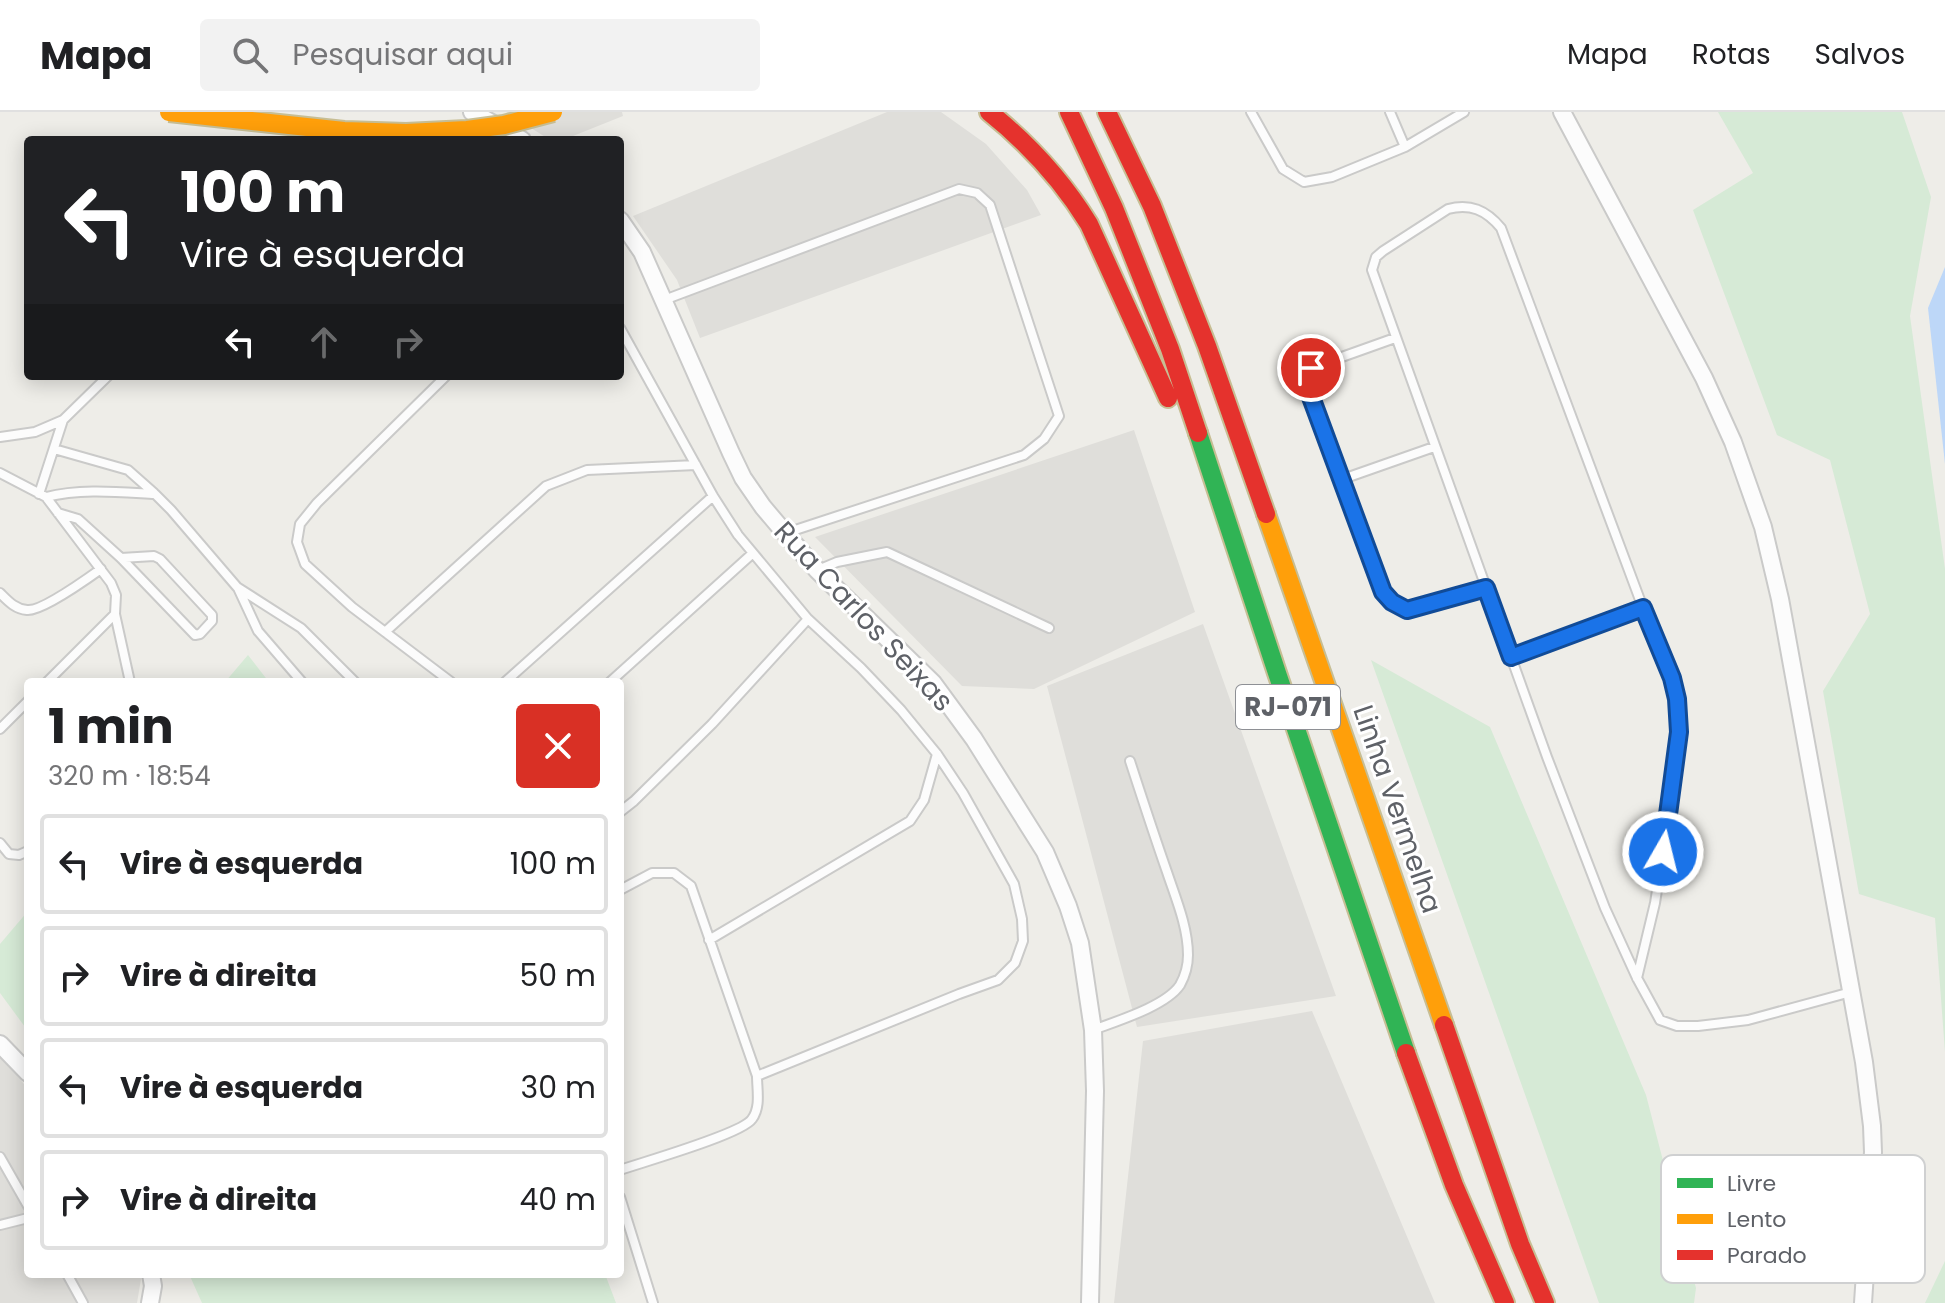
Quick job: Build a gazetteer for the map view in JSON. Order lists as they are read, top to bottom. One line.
{"streets":{"highway":["RJ-071","Linha Vermelha"],"street":["Rua Carlos Seixas"]},"legend":["Livre","Lento","Parado"],"page":{"header":"Mapa","search":"Pesquisar aqui","nav":["Mapa","Rotas","Salvos"],"turn":["100 m","Vire à esquerda"],"heading":["1 min","320 m · 18:54"],"list":[{"name":"Vire à esquerda","value":"100 m"},{"name":"Vire à direita","value":"50 m"},{"name":"Vire à esquerda","value":"30 m"},{"name":"Vire à direita","value":"40 m"}]}}
